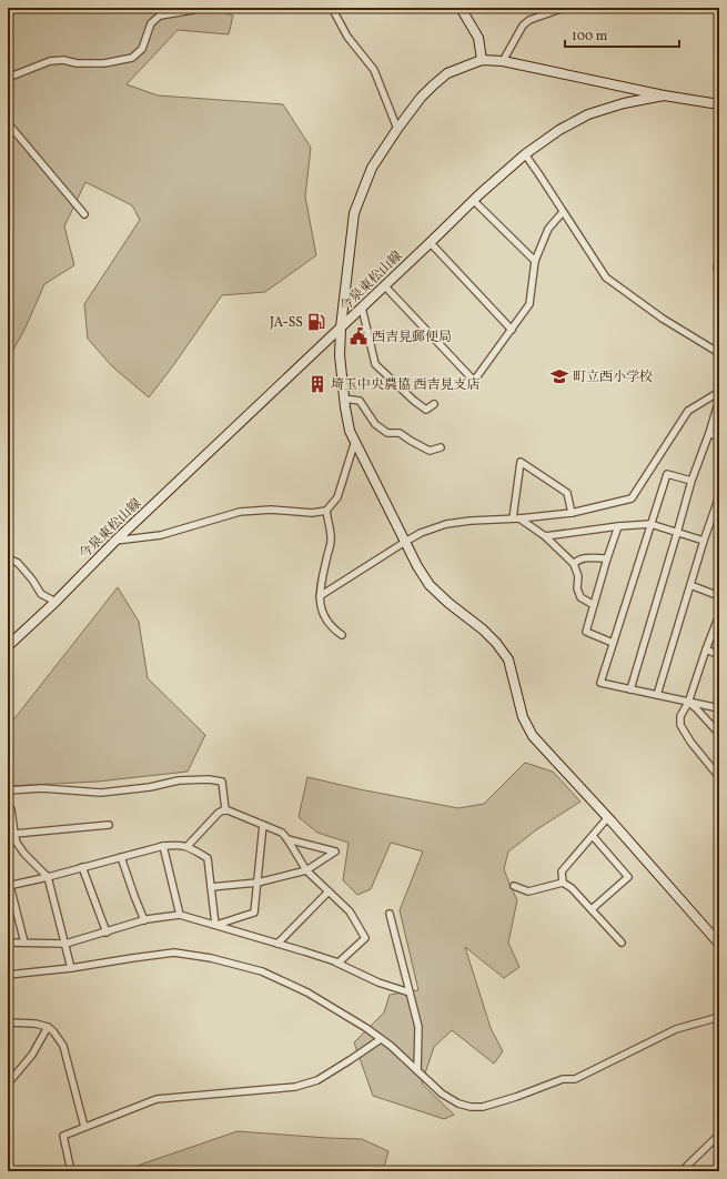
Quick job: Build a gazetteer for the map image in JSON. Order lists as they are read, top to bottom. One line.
{"streets":{"street":["今泉東松山線"]},"places":{"fuel station":["JA-SS"],"public building":["西吉見郵便局"],"school or university":["町立西小学校"],"building":["埼玉中央農協 西吉見支店"]},"scale_bar":"100 m"}
